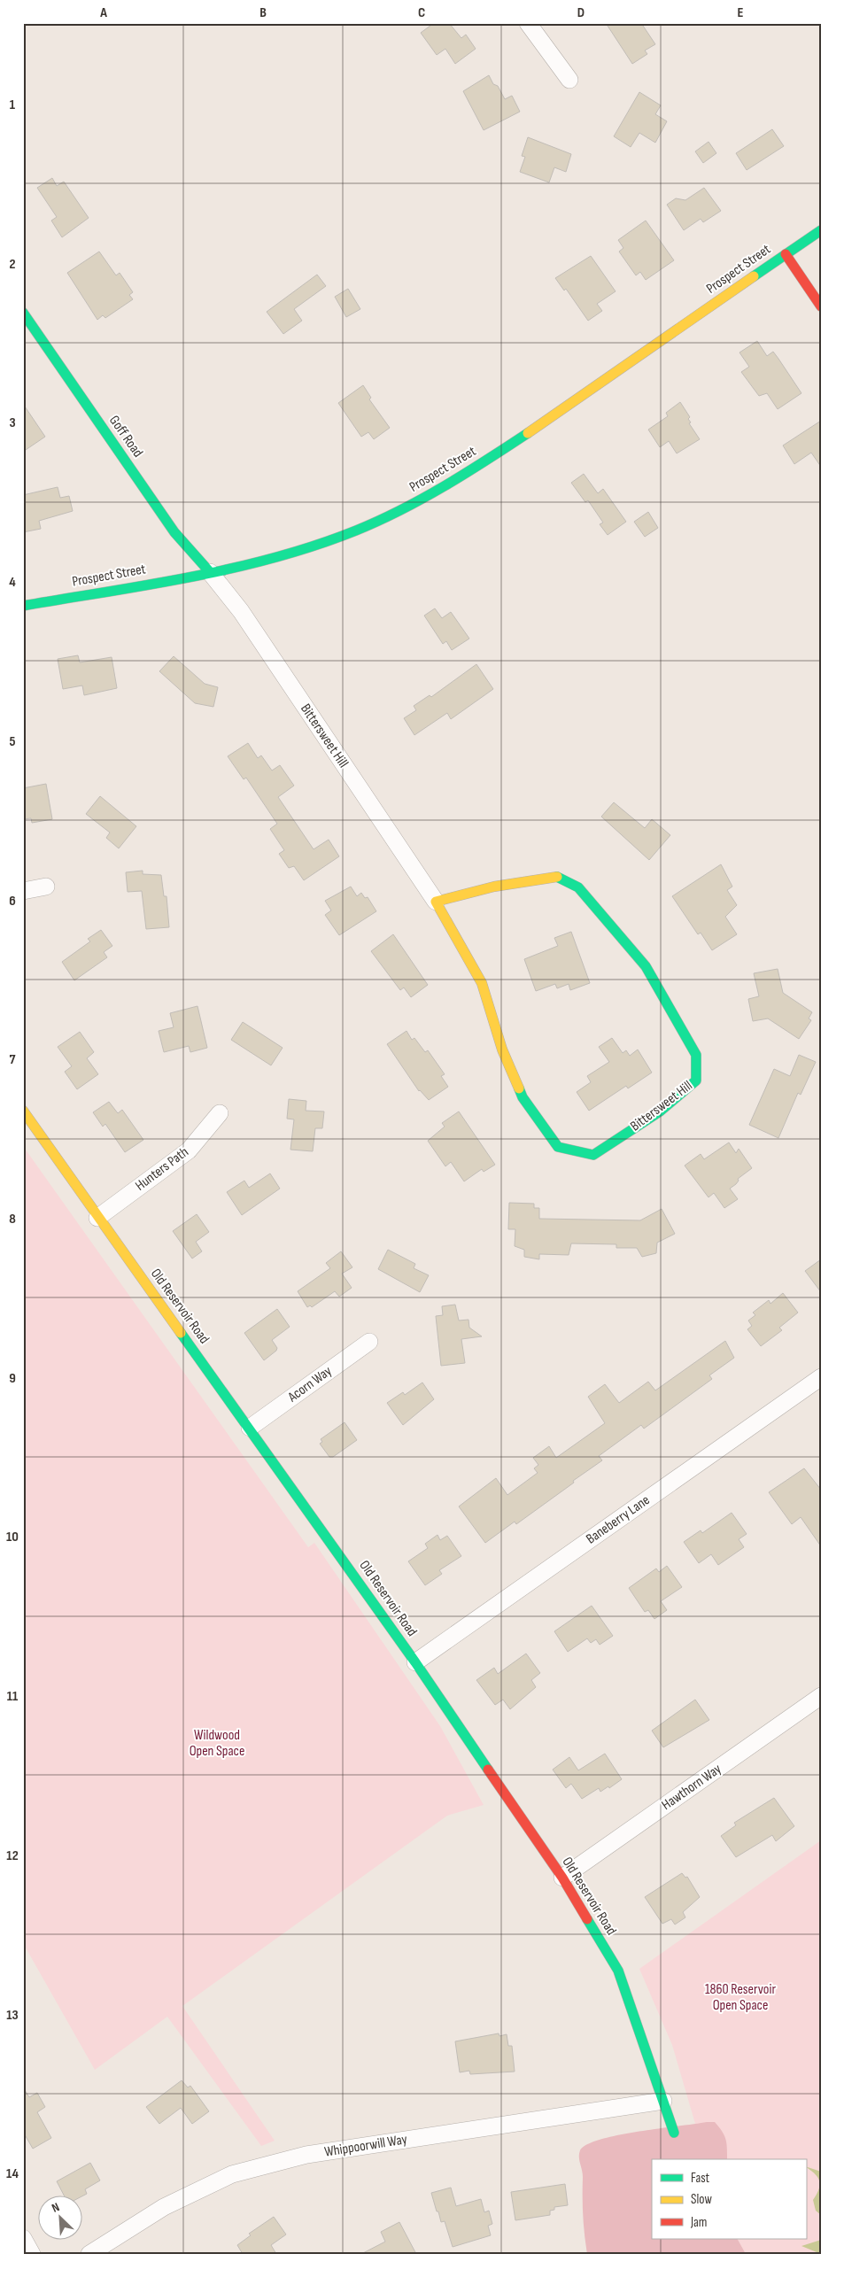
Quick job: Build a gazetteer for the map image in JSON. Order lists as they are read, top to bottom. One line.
{"streets":{"street":["Prospect Street","Goff Road","Bittersweet Hill","Hunters Path","Old Reservoir Road","Acorn Way","Baneberry Lane","Hawthorn Way","Whippoorwill Way"]},"crossings":[["Prospect Street","Goff Road"],["Prospect Street","Bittersweet Hill"],["Goff Road","Bittersweet Hill"],["Hunters Path","Old Reservoir Road"],["Old Reservoir Road","Acorn Way"],["Old Reservoir Road","Baneberry Lane"],["Old Reservoir Road","Hawthorn Way"],["Old Reservoir Road","Whippoorwill Way"]],"parks":["Wildwood Open Space","1860 Reservoir Open Space"],"legend":["Fast","Slow","Jam"],"north":"top left","grid":{"columns":["A","B","C","D","E"],"rows":["1","2","3","4","5","6","7","8","9","10","11","12","13","14"]}}
